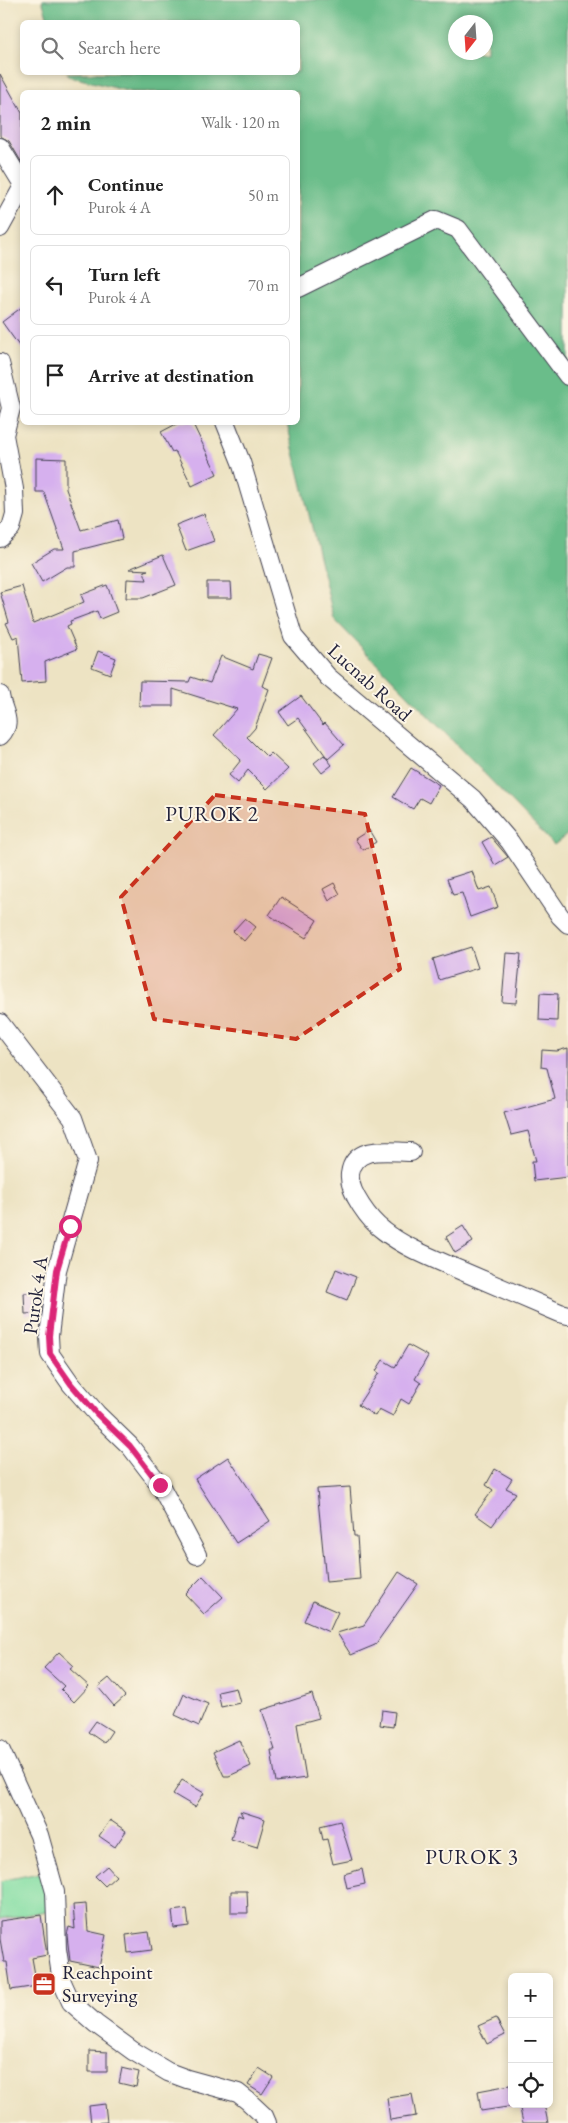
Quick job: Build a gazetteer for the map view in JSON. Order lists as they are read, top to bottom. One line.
{"streets":{"street":["Lucnab Road","Purok 4 A"]},"districts":["PUROK 2","PUROK 3"],"places":{"office":["Reachpoint Surveying"]},"north":"bottom","page":{"search":"Search here","heading":["2 min","Walk · 120 m"],"list":[["Continue","Purok 4 A","50 m"],["Turn left","Purok 4 A","70 m"],"Arrive at destination"],"map_buttons":["+","−"]}}
